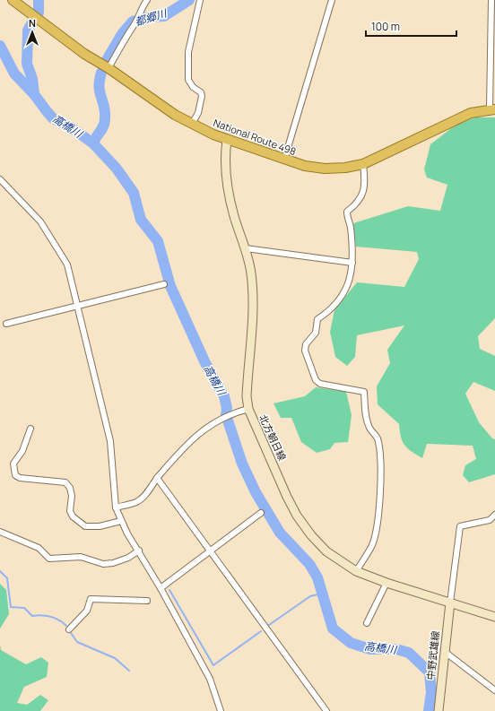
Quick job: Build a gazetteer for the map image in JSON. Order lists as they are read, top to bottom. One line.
{"streets":{"highway":["National Route 498"],"main road":["北方朝日線","中野武雄線"]},"crossings":[["National Route 498","北方朝日線"],["北方朝日線","中野武雄線"]],"water":["都郷川","高橋川"],"scale_bar":"100 m","north":"top"}
